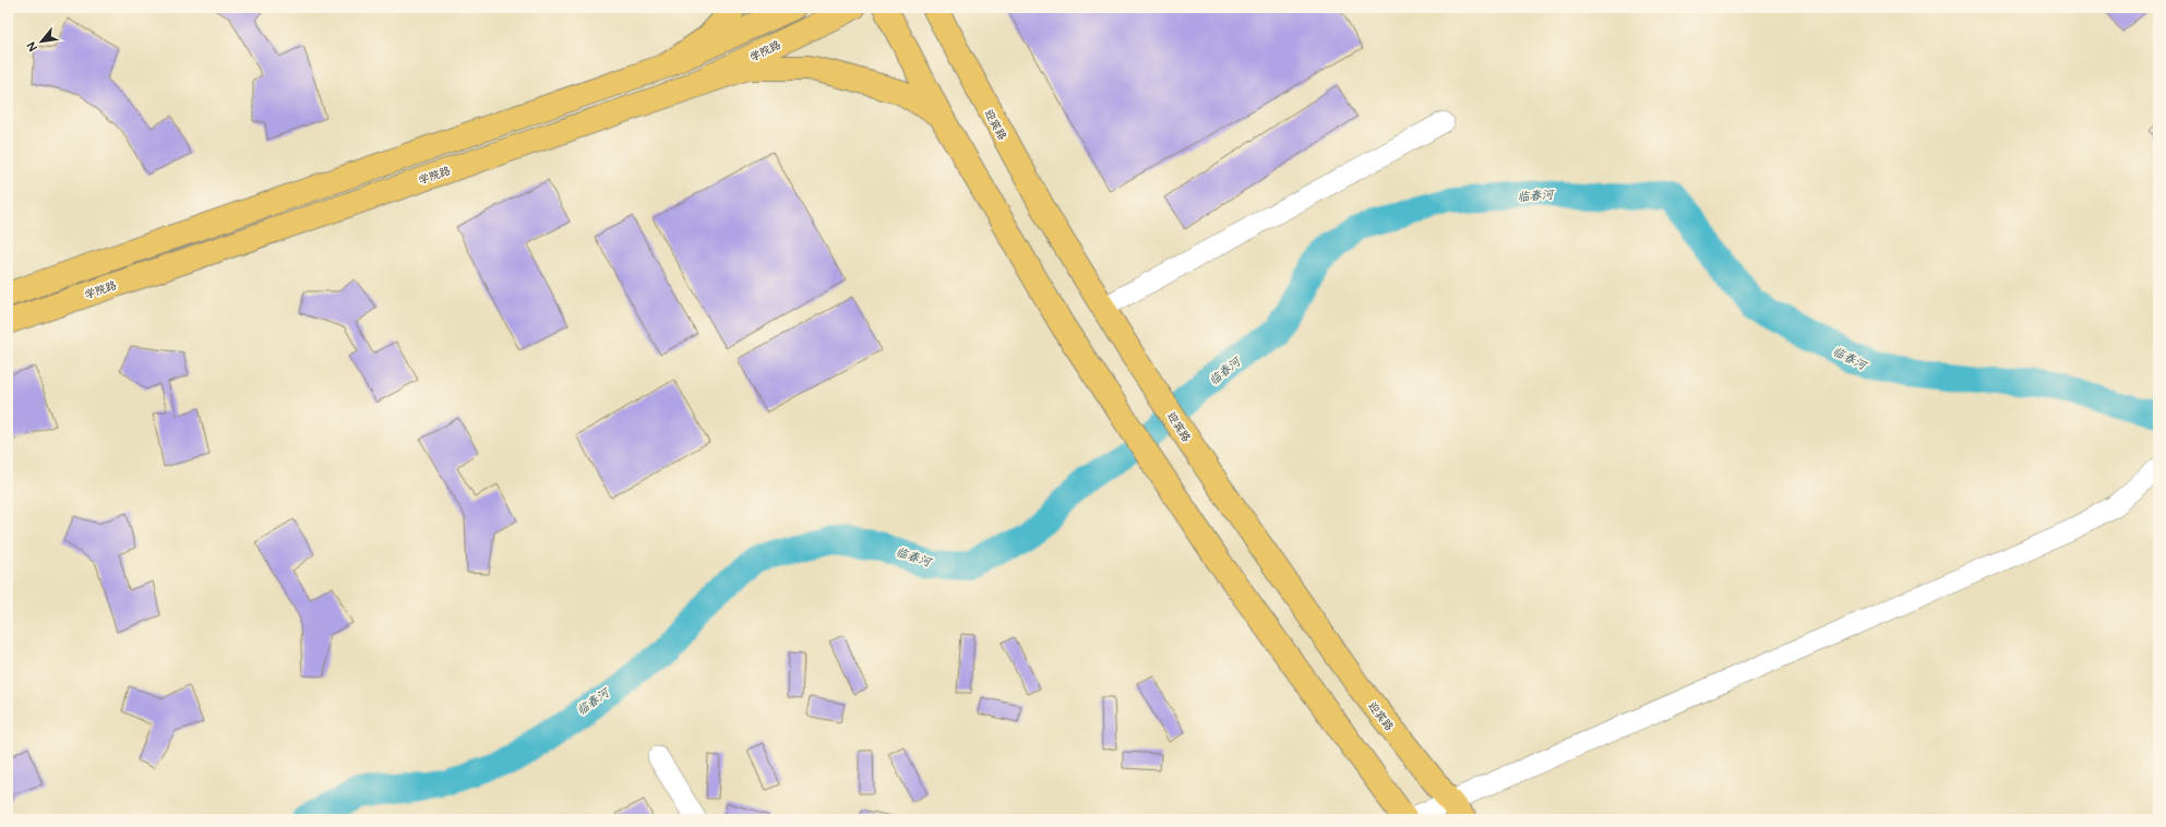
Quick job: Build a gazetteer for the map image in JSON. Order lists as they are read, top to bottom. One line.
{"streets":{"main road":["学院路","迎宾路"]},"water":["临春河"],"north":"bottom left"}
